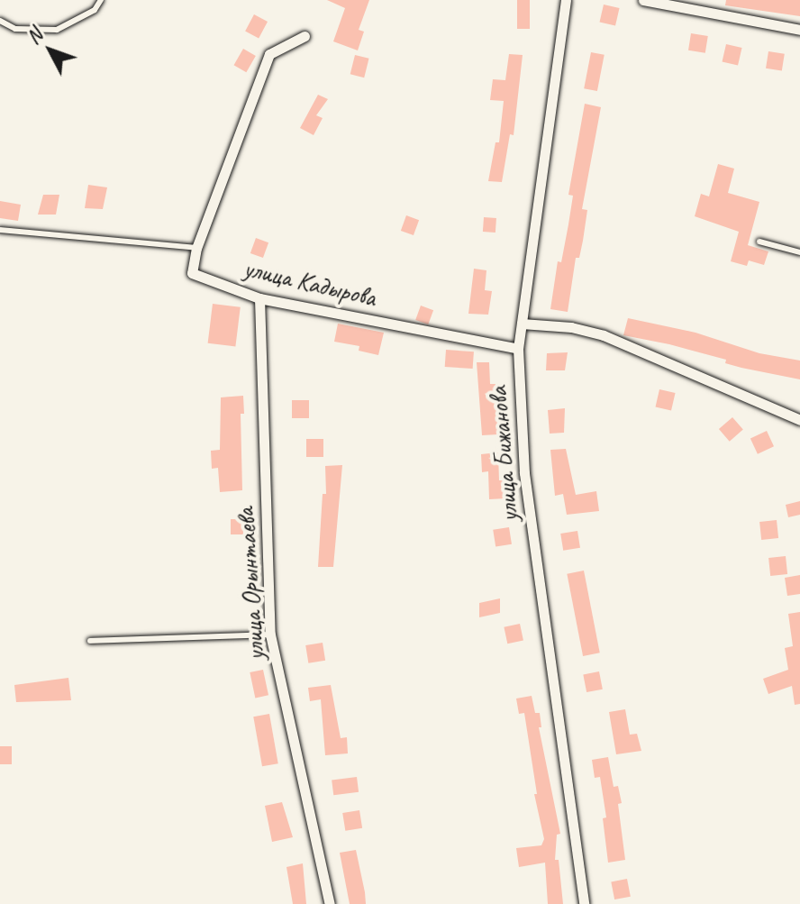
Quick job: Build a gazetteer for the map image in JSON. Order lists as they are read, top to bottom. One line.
{"streets":{"street":["улица Кадырова","улица Бижанова","улица Орынтаева"]},"crossings":[["улица Кадырова","улица Бижанова"],["улица Кадырова","улица Орынтаева"]],"north":"top left"}
